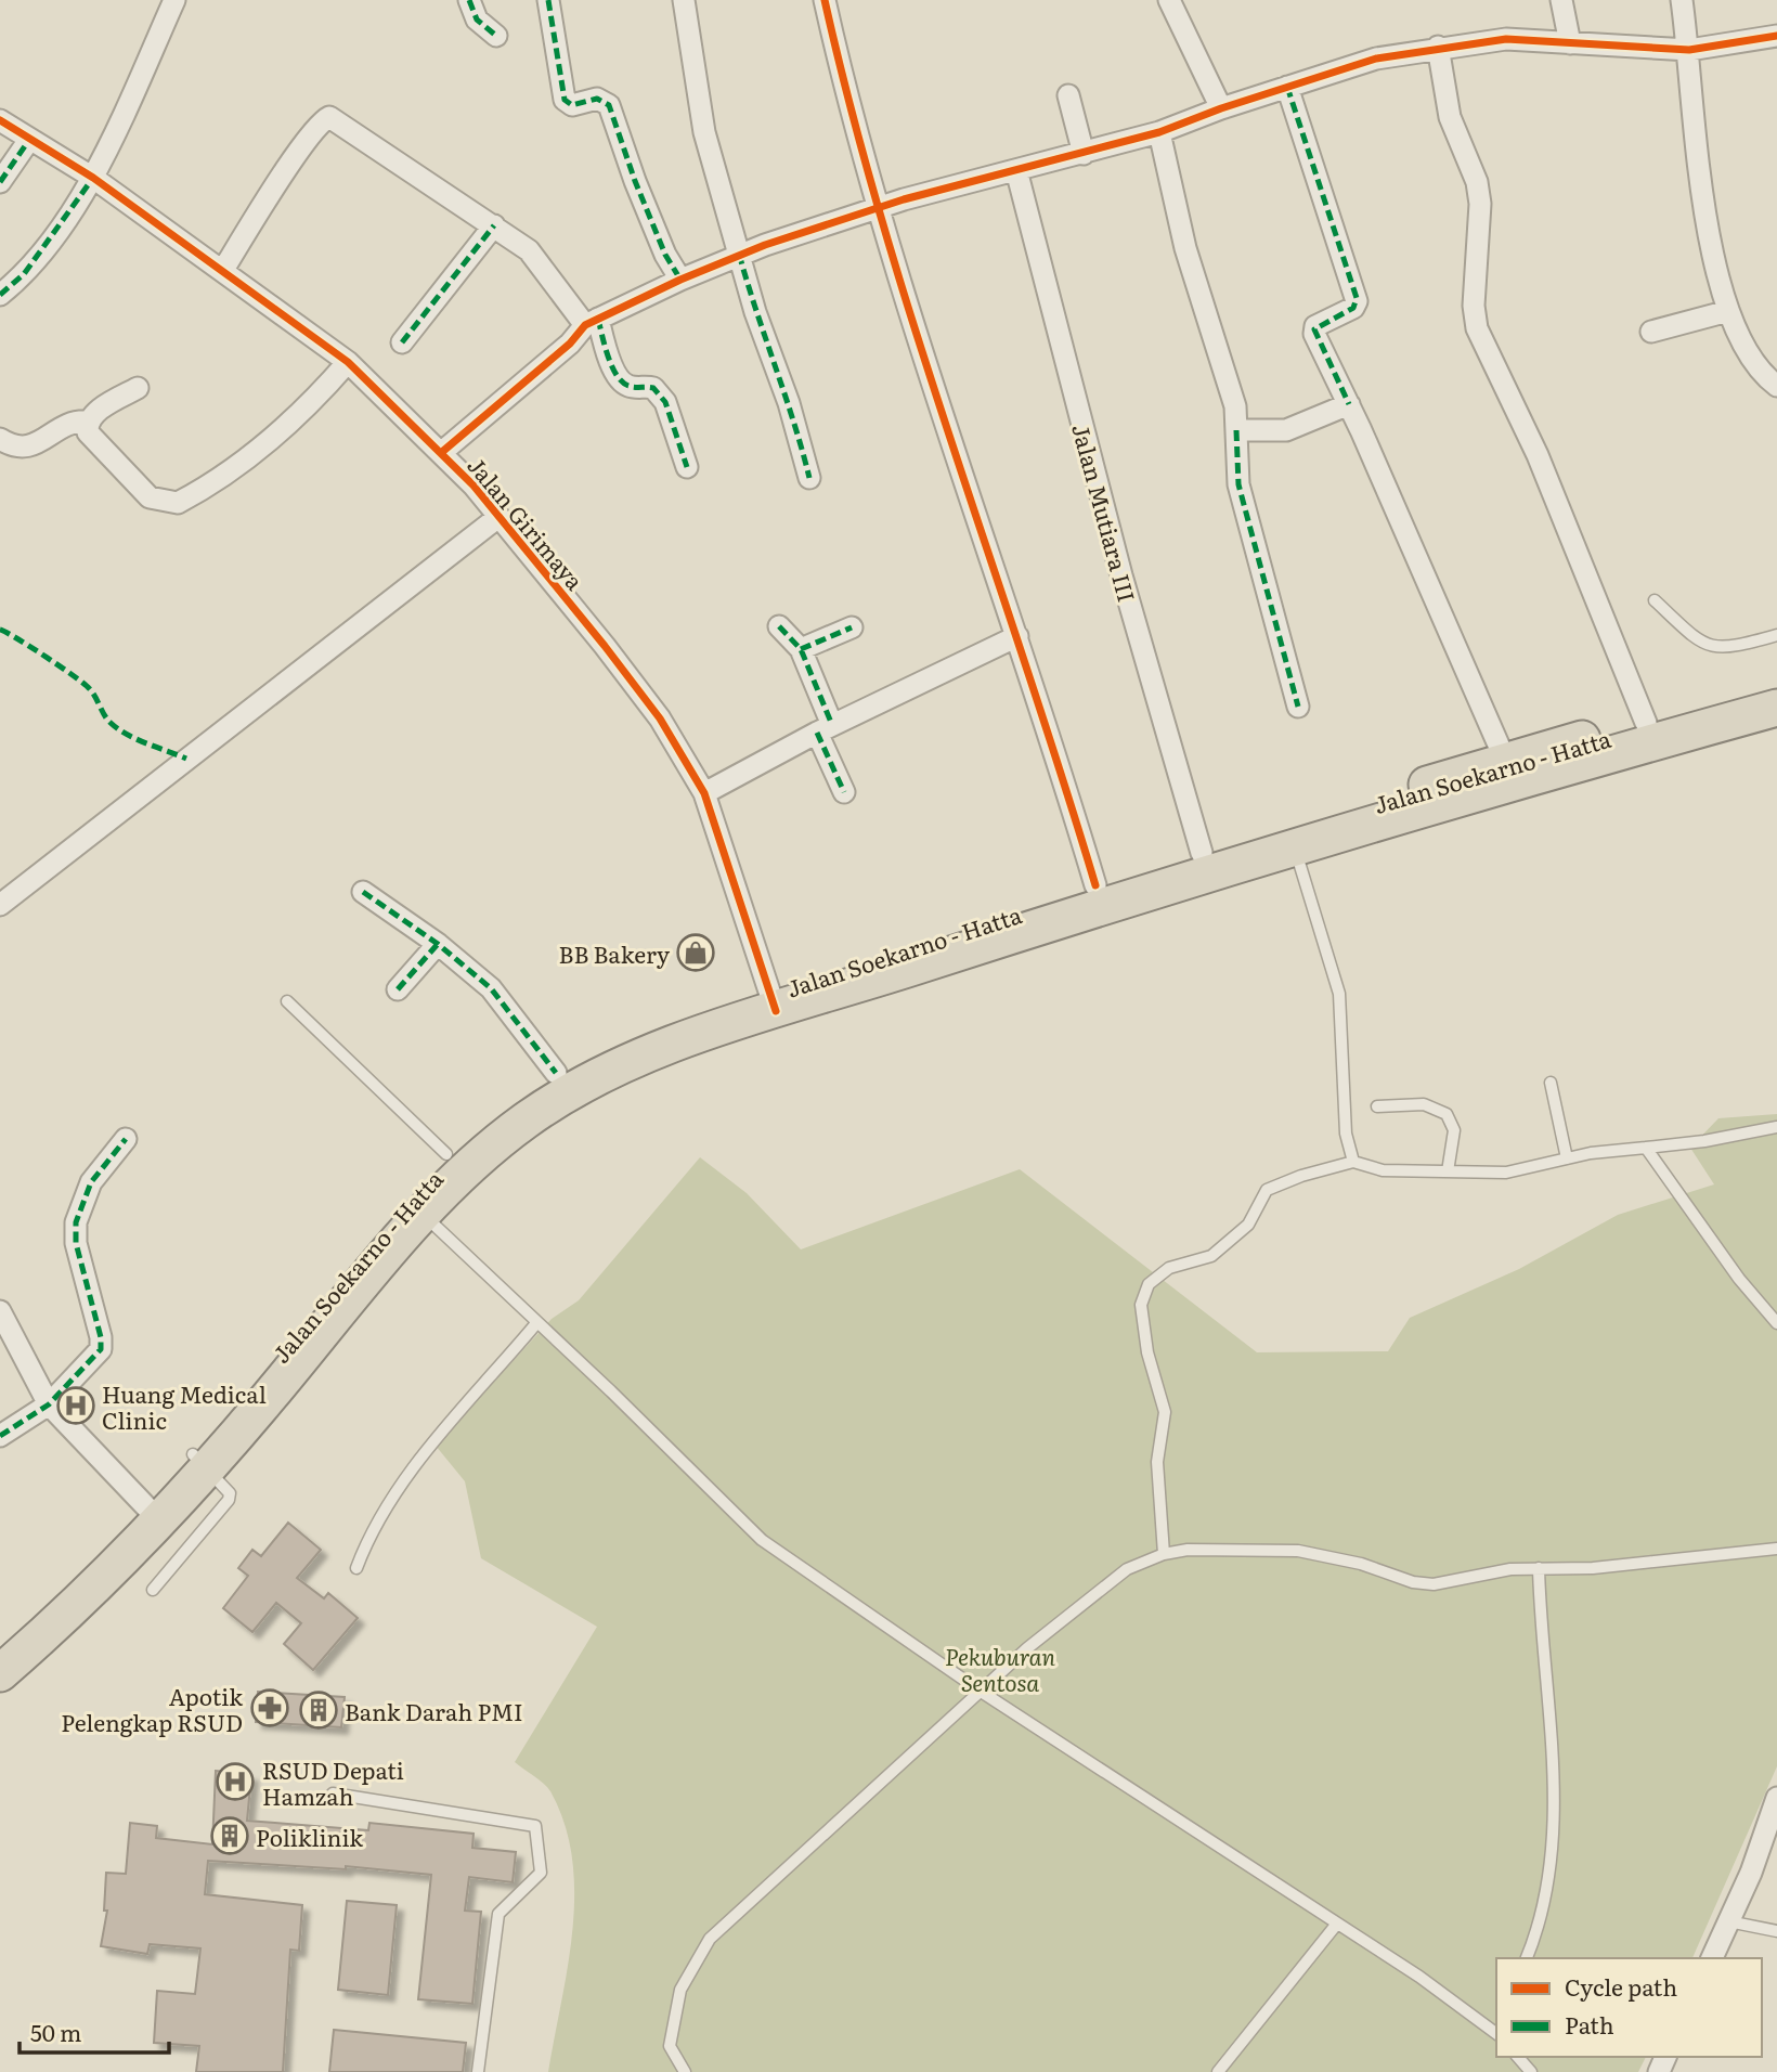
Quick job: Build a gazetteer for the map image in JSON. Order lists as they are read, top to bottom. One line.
{"streets":{"highway":["Jalan Soekarno - Hatta"],"street":["Jalan Mutiara III","Jalan Girimaya"]},"crossings":[["Jalan Mutiara III","Jalan Soekarno - Hatta"],["Jalan Girimaya","Jalan Soekarno - Hatta"]],"parks":["Pekuburan Sentosa"],"places":{"shop":["BB Bakery"],"hospital":["Huang Medical Clinic","RSUD Depati Hamzah"],"pharmacy":["Apotik Pelengkap RSUD"],"building":["Bank Darah PMI","Poliklinik"]},"legend":["Cycle path","Path"],"scale_bar":"50 m"}
